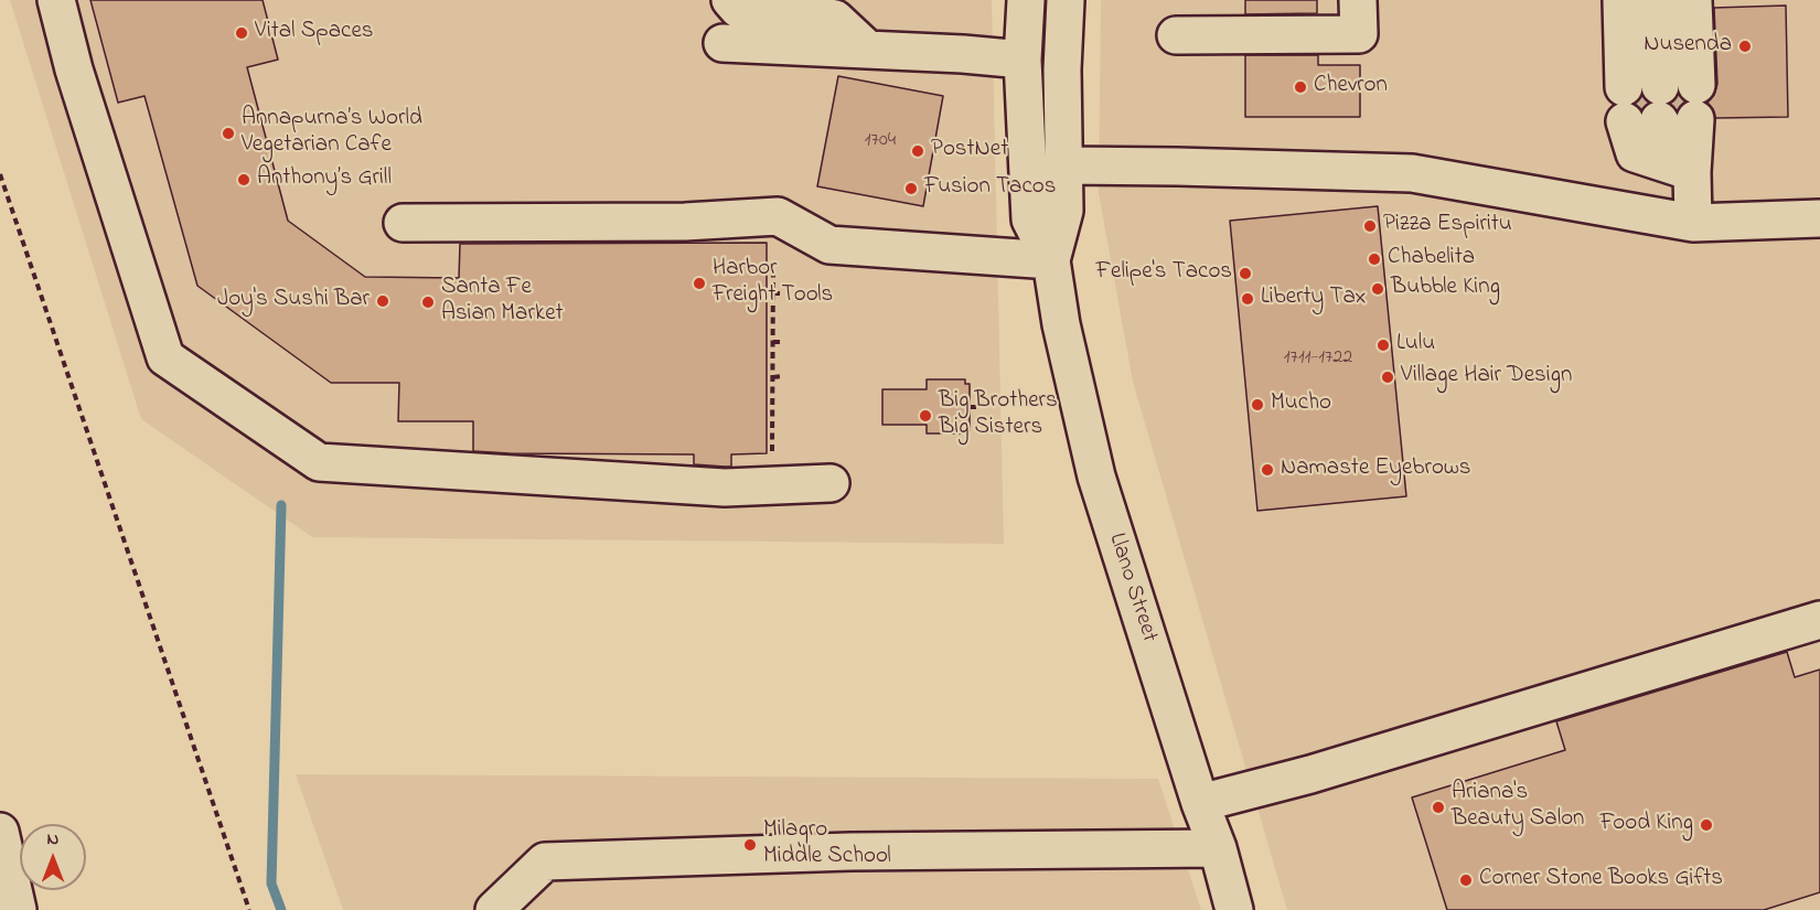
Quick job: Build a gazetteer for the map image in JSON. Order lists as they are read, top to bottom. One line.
{"streets":{"street":["Llano Street"]},"places":["Vital Spaces","Nusenda","Chevron","Annapurna’s World Vegetarian Cafe","PostNet","Anthony’s Grill","Fusion Tacos","Pizza Espiritu","Chabelita","Felipe's Tacos","Harbor Freight Tools","Bubble King","Liberty Tax","Joy's Sushi Bar","Santa Fe Asian Market","Lulu","Village Hair Design","Mucho","Big Brothers Big Sisters","Namaste Eyebrows","Ariana's Beauty Salon","Food King","Milagro Middle School","Corner Stone Books Gifts"],"house_numbers":["1704","1711-1722"],"north":"top"}
